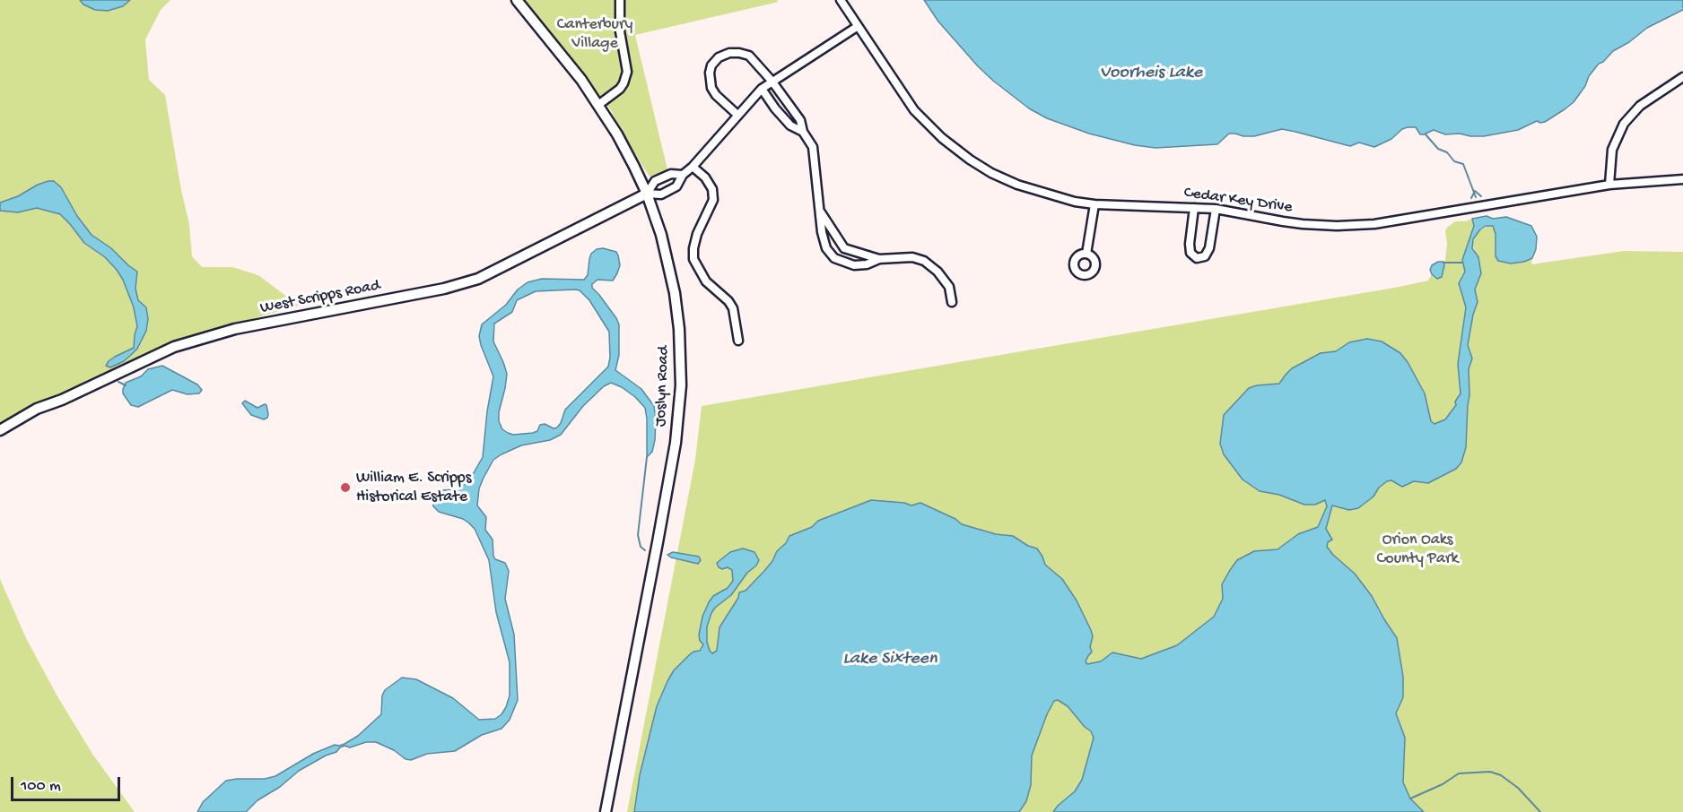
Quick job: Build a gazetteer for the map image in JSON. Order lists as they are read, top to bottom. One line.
{"streets":{"street":["Cedar Key Drive","West Scripps Road","Joslyn Road"]},"crossings":[["Cedar Key Drive","West Scripps Road"],["West Scripps Road","Joslyn Road"]],"water":["Voorheis Lake","Lake Sixteen"],"parks":["Canterbury Village","Orion Oaks County Park"],"places":["William E. Scripps Historical Estate"],"scale_bar":"100 m"}
